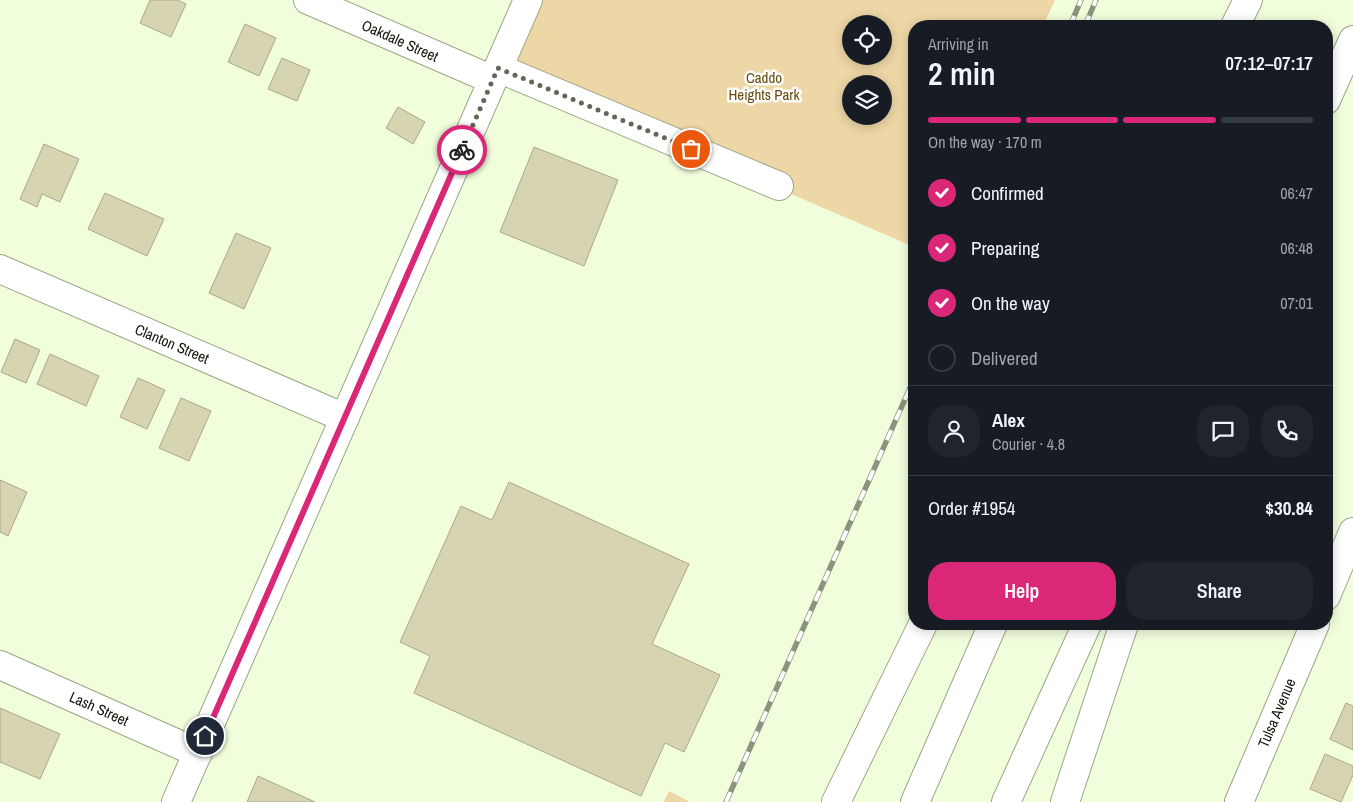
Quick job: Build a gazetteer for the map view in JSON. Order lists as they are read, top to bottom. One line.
{"streets":{"main road":["Oakdale Street","Clanton Street","Lash Street","Tulsa Avenue"]},"parks":["Caddo Heights Park"],"page":{"heading":["2 min","Arriving in","07:12–07:17"],"panel":["Alex","Courier · 4.8","Order #1954","$30.84"],"bar":"On the way · 170 m","list":[["Confirmed","06:47"],["Preparing","06:48"],["On the way","07:01"],"Delivered"],"buttons":["Help","Share"]}}
